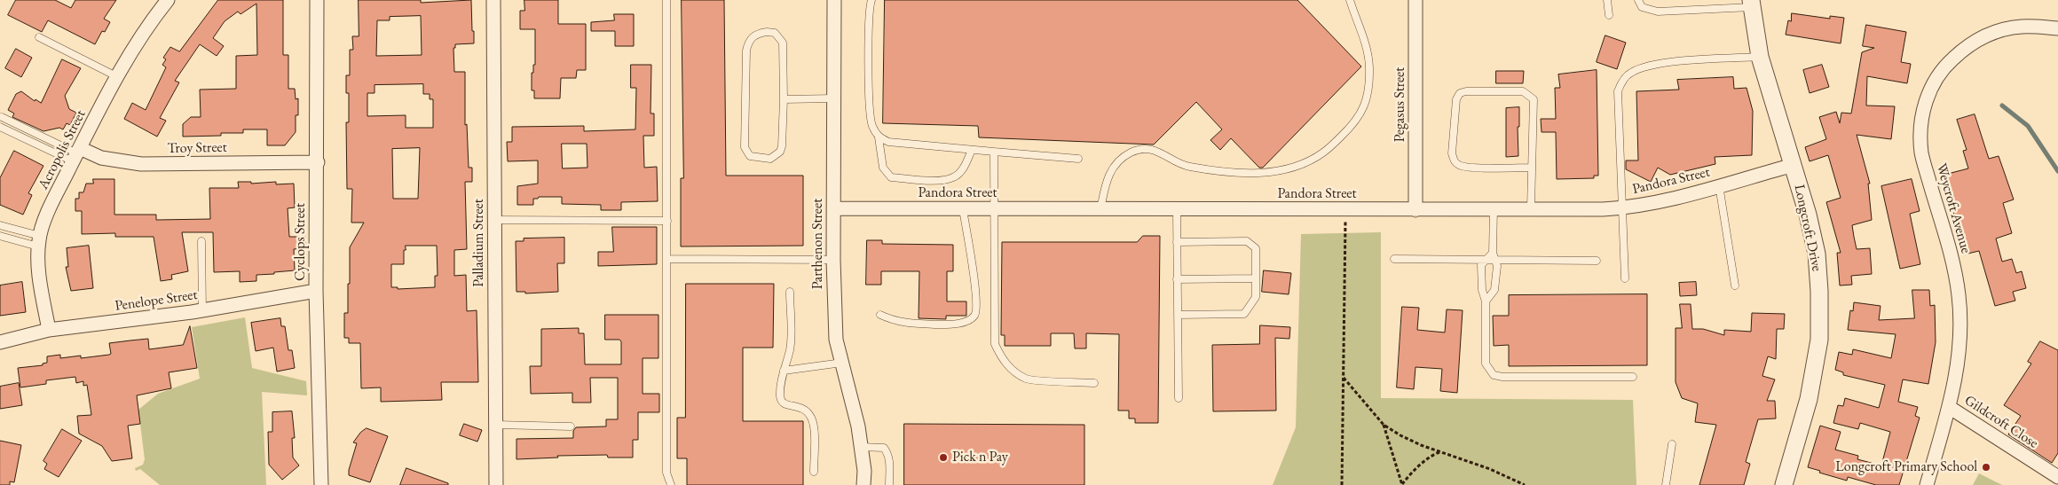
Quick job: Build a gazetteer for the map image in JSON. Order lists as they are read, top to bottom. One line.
{"streets":{"street":["Pegasus Street","Troy Street","Acropolis Street","Pandora Street","Weycroft Avenue","Longcroft Drive","Cyclops Street","Palladium Street","Parthenon Street","Penelope Street","Gildcroft Close"]},"crossings":[["Pegasus Street","Pandora Street"],["Troy Street","Acropolis Street"],["Troy Street","Cyclops Street"],["Acropolis Street","Penelope Street"],["Pandora Street","Longcroft Drive"],["Pandora Street","Parthenon Street"],["Weycroft Avenue","Gildcroft Close"],["Cyclops Street","Penelope Street"]],"places":["Pick n Pay","Longcroft Primary School"]}
